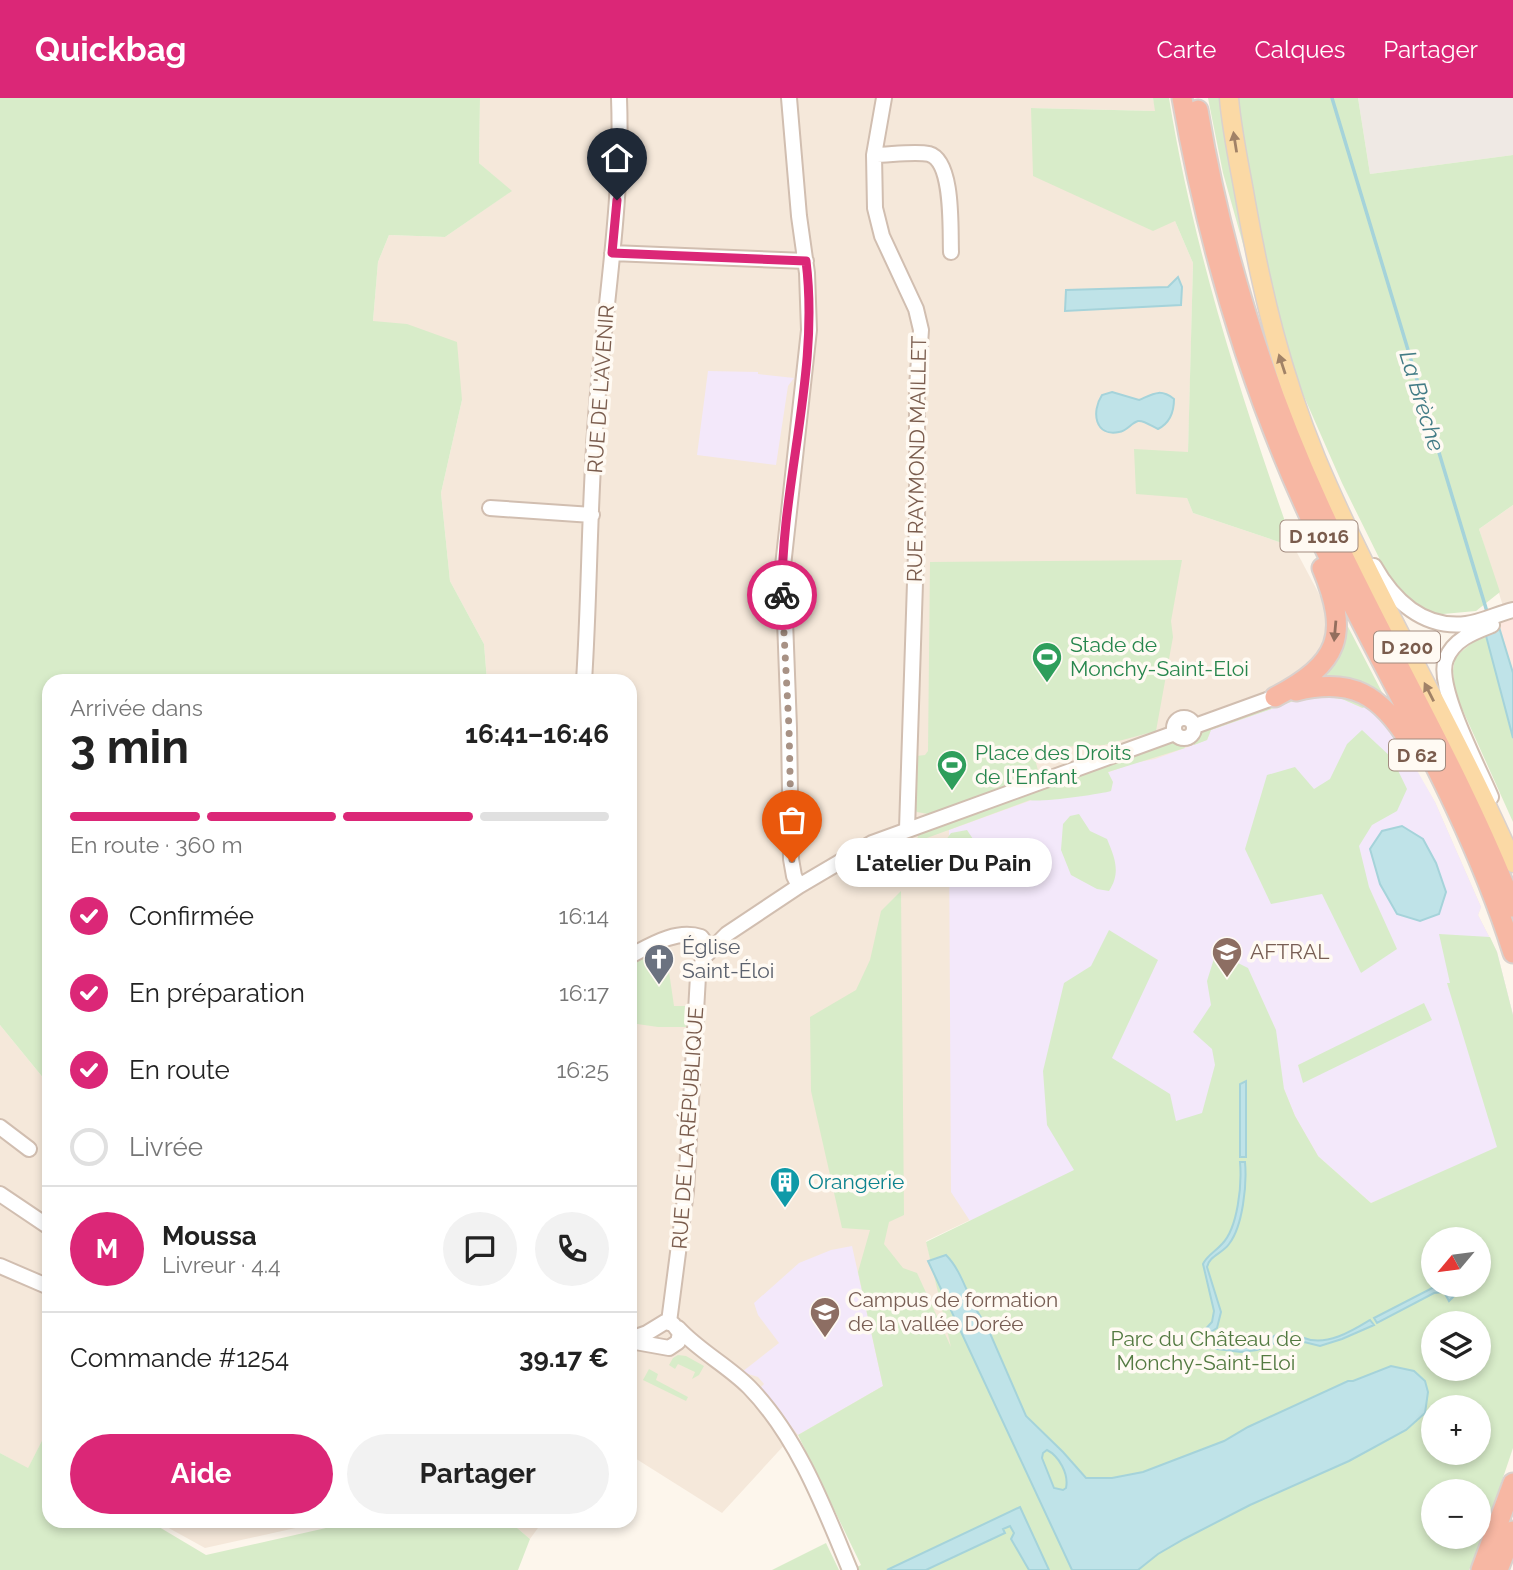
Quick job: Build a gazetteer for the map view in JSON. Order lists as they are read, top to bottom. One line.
{"streets":{"highway":["D 1016","D 62"],"main road":["D 200"],"street":["RUE DE L'AVENIR","RUE RAYMOND MAILLET","RUE DE LA RÉPUBLIQUE"]},"crossings":[["RUE RAYMOND MAILLET","D 62"],["D 1016","D 62"]],"water":["La Brèche"],"parks":["Parc du Château de Monchy-Saint-Eloi"],"places":{"sports":["Stade de Monchy-Saint-Eloi","Place des Droits de l'Enfant"],"other":["L'atelier Du Pain"],"school or university":["AFTRAL","Campus de formation de la vallée Dorée"],"church":["Église Saint-Éloi"],"building":["Orangerie"]},"north":"bottom left","page":{"header":"Quickbag","nav":["Carte","Calques","Partager"],"heading":["3 min","Arrivée dans","16:41–16:46"],"panel":["Moussa","Livreur · 4.4","Commande #1254","39.17 €"],"bar":"En route · 360 m","bubble":"L'atelier Du Pain","list":[["Confirmée","16:14"],["En préparation","16:17"],["En route","16:25"],"Livrée"],"round":"M","map_buttons":["+","−"],"buttons":["Aide","Partager"]}}
